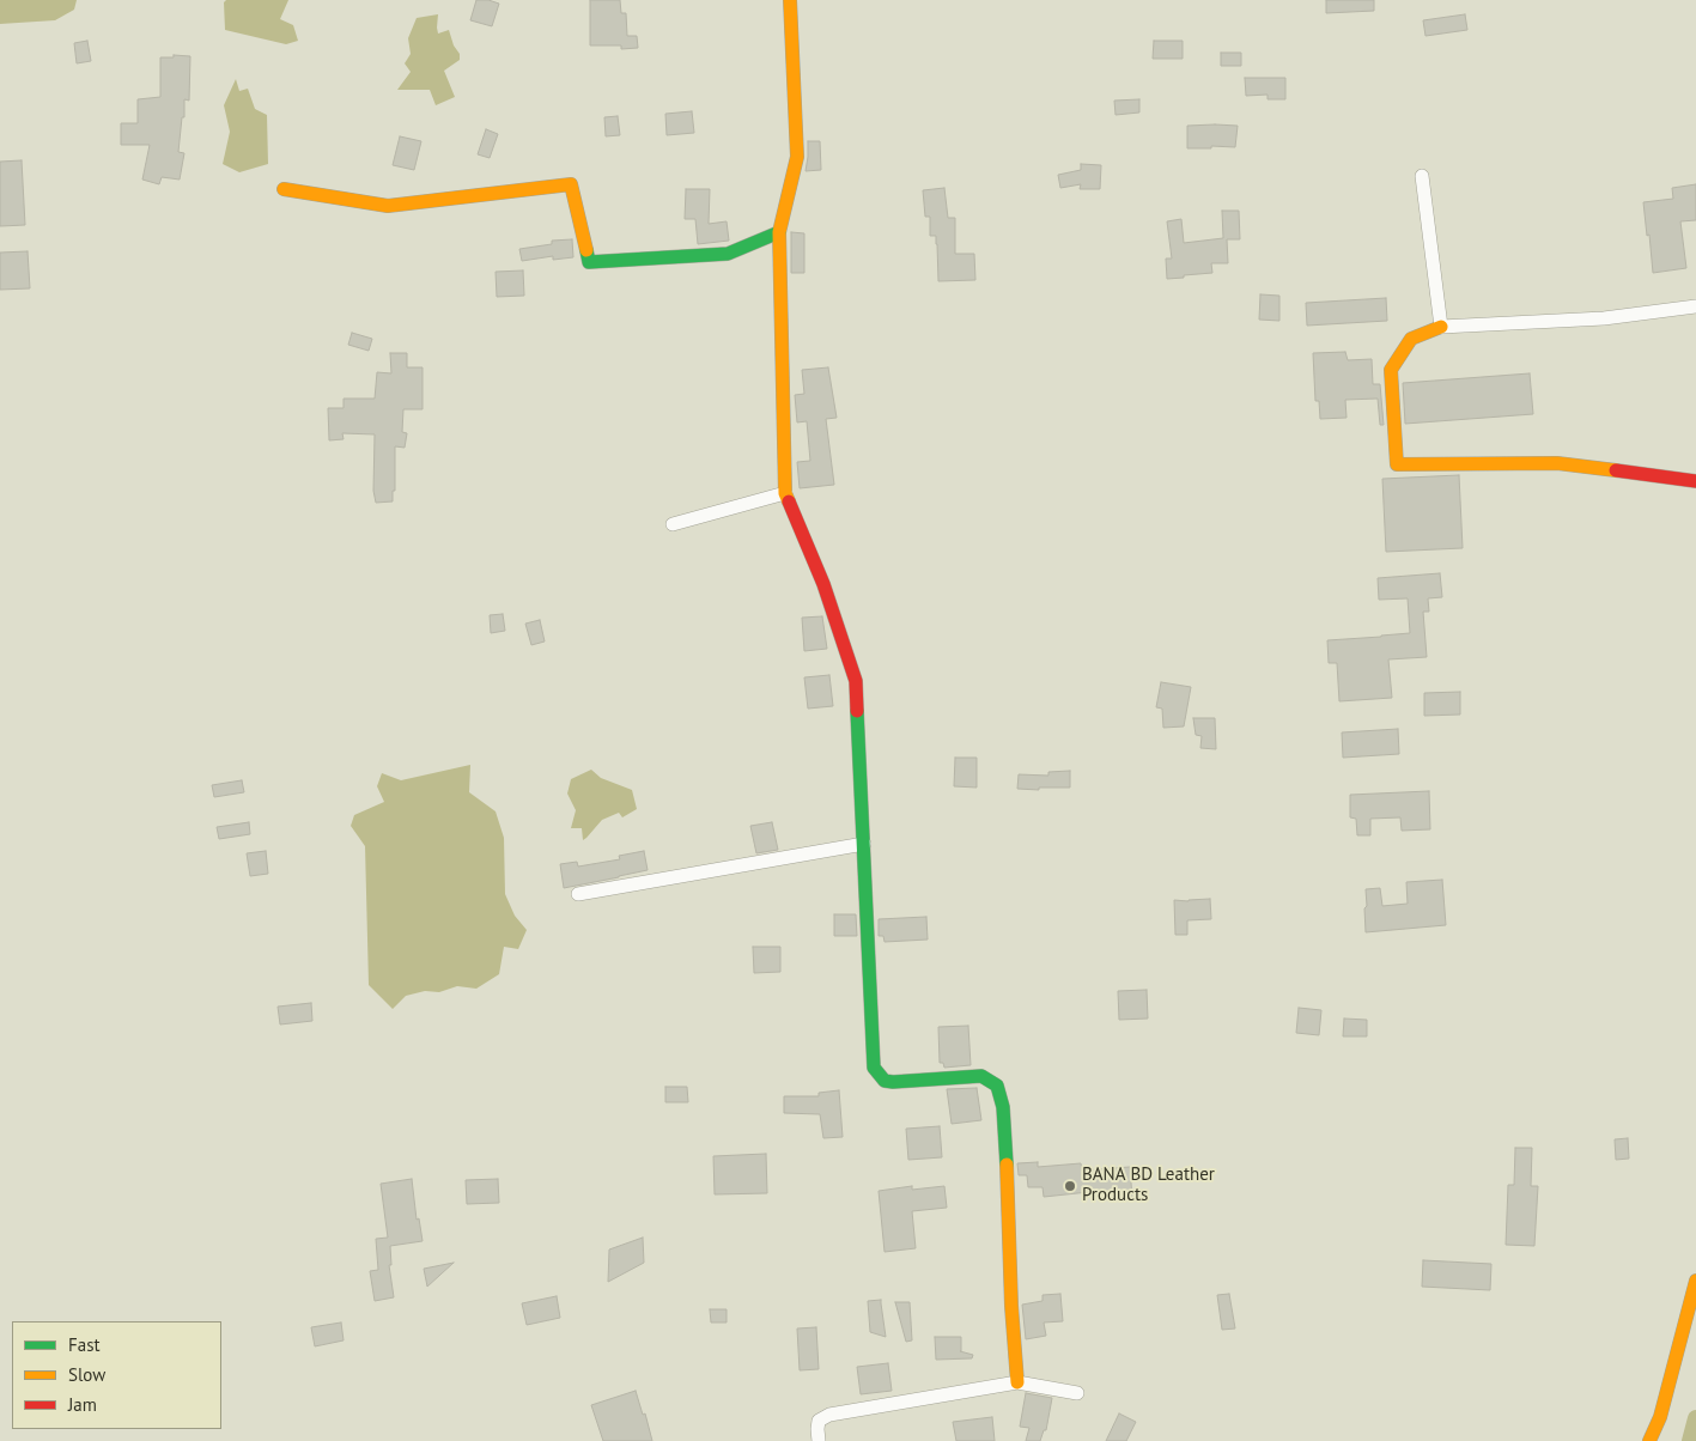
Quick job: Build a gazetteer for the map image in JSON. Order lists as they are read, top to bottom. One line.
{"places":["BANA BD Leather Products"],"legend":["Fast","Slow","Jam"]}
